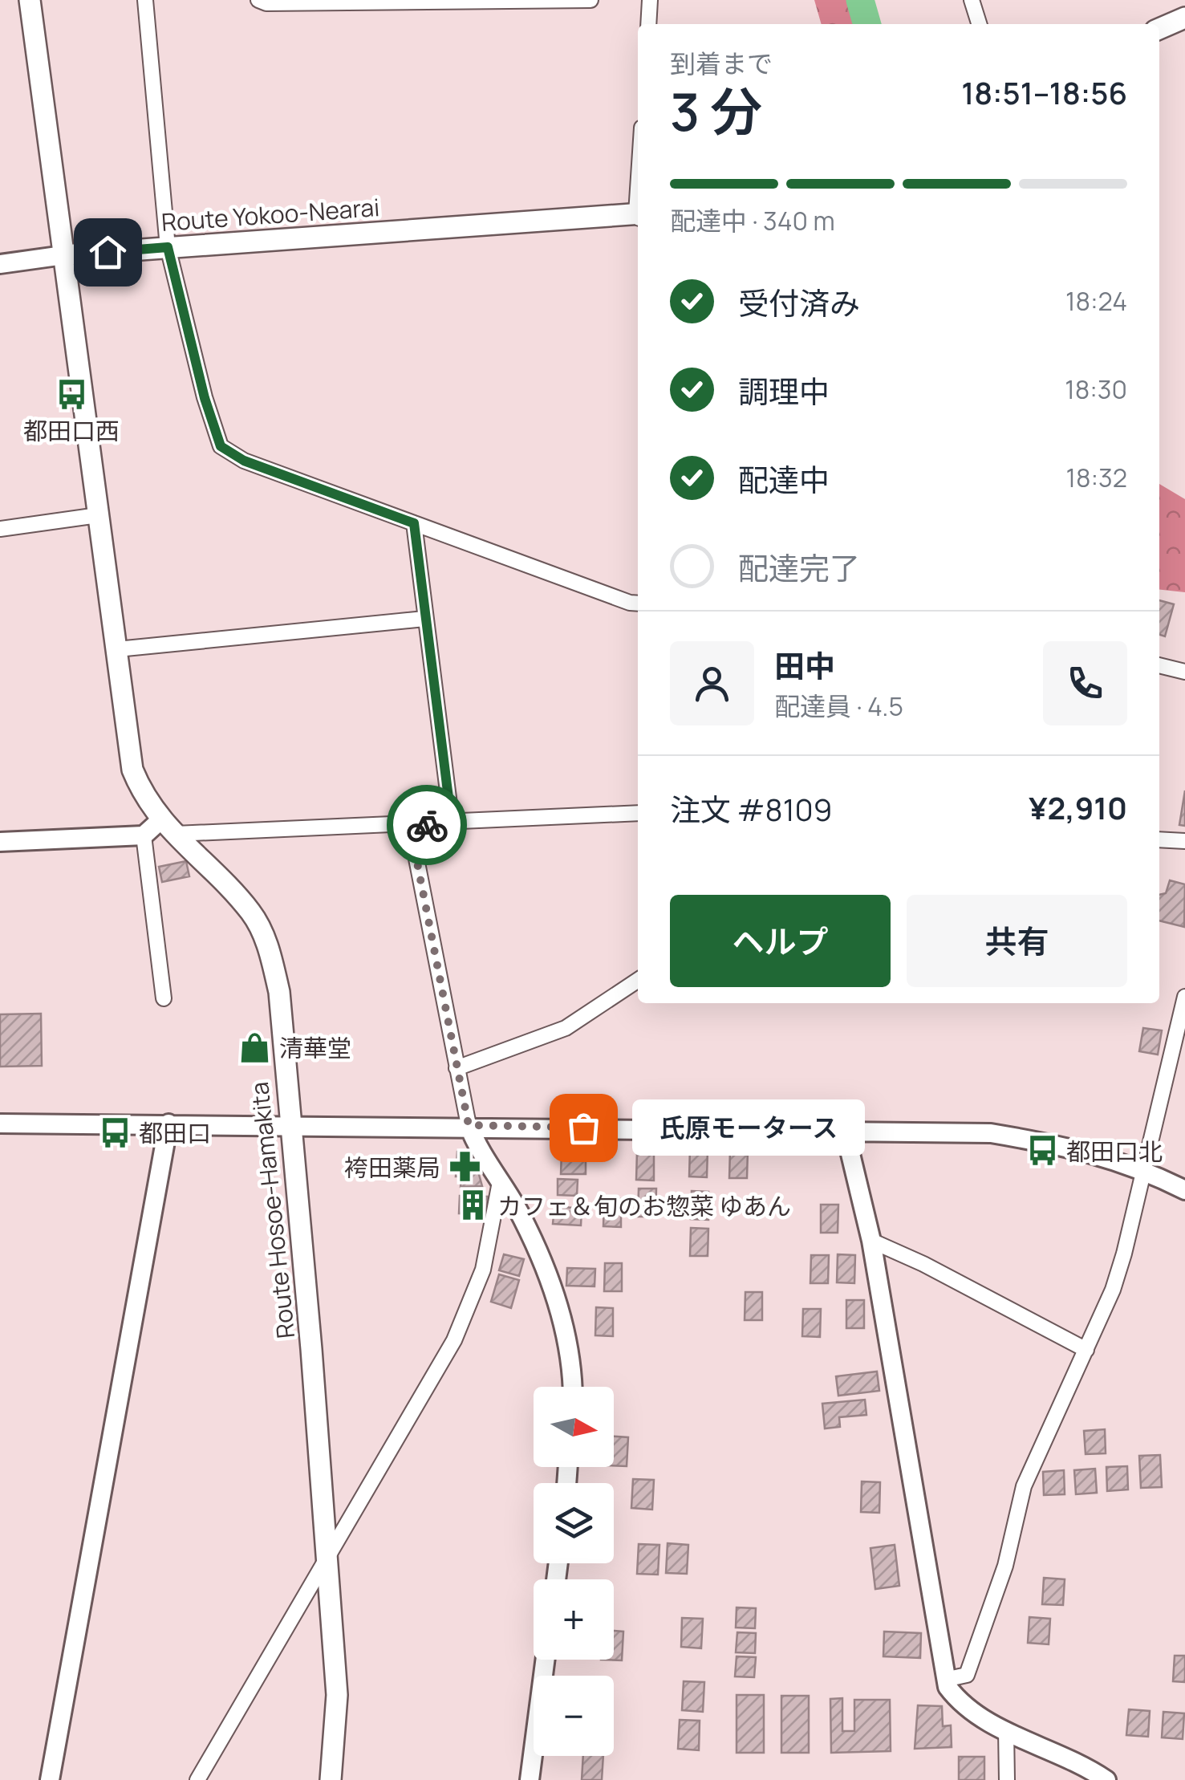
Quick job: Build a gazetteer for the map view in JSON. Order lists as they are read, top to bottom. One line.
{"streets":{"main road":["Route Yokoo-Nearai","Route Hosoe-Hamakita"]},"crossings":[["Route Yokoo-Nearai","Route Hosoe-Hamakita"]],"places":{"bus stop":["都田口西","都田口","都田口北"],"shop":["清華堂"],"other":["氏原モータース"],"pharmacy":["袴田薬局"],"building":["カフェ＆旬のお惣菜 ゆあん"]},"north":"right","page":{"heading":["3 分","到着まで","18:51–18:56"],"panel":["田中","配達員 · 4.5","注文 #8109","¥2,910"],"bar":"配達中 · 340 m","list":[["受付済み","18:24"],["調理中","18:30"],["配達中","18:32"],"配達完了"],"buttons":["ヘルプ","共有"],"bubble":"氏原モータース","map_buttons":["+","−"]}}
